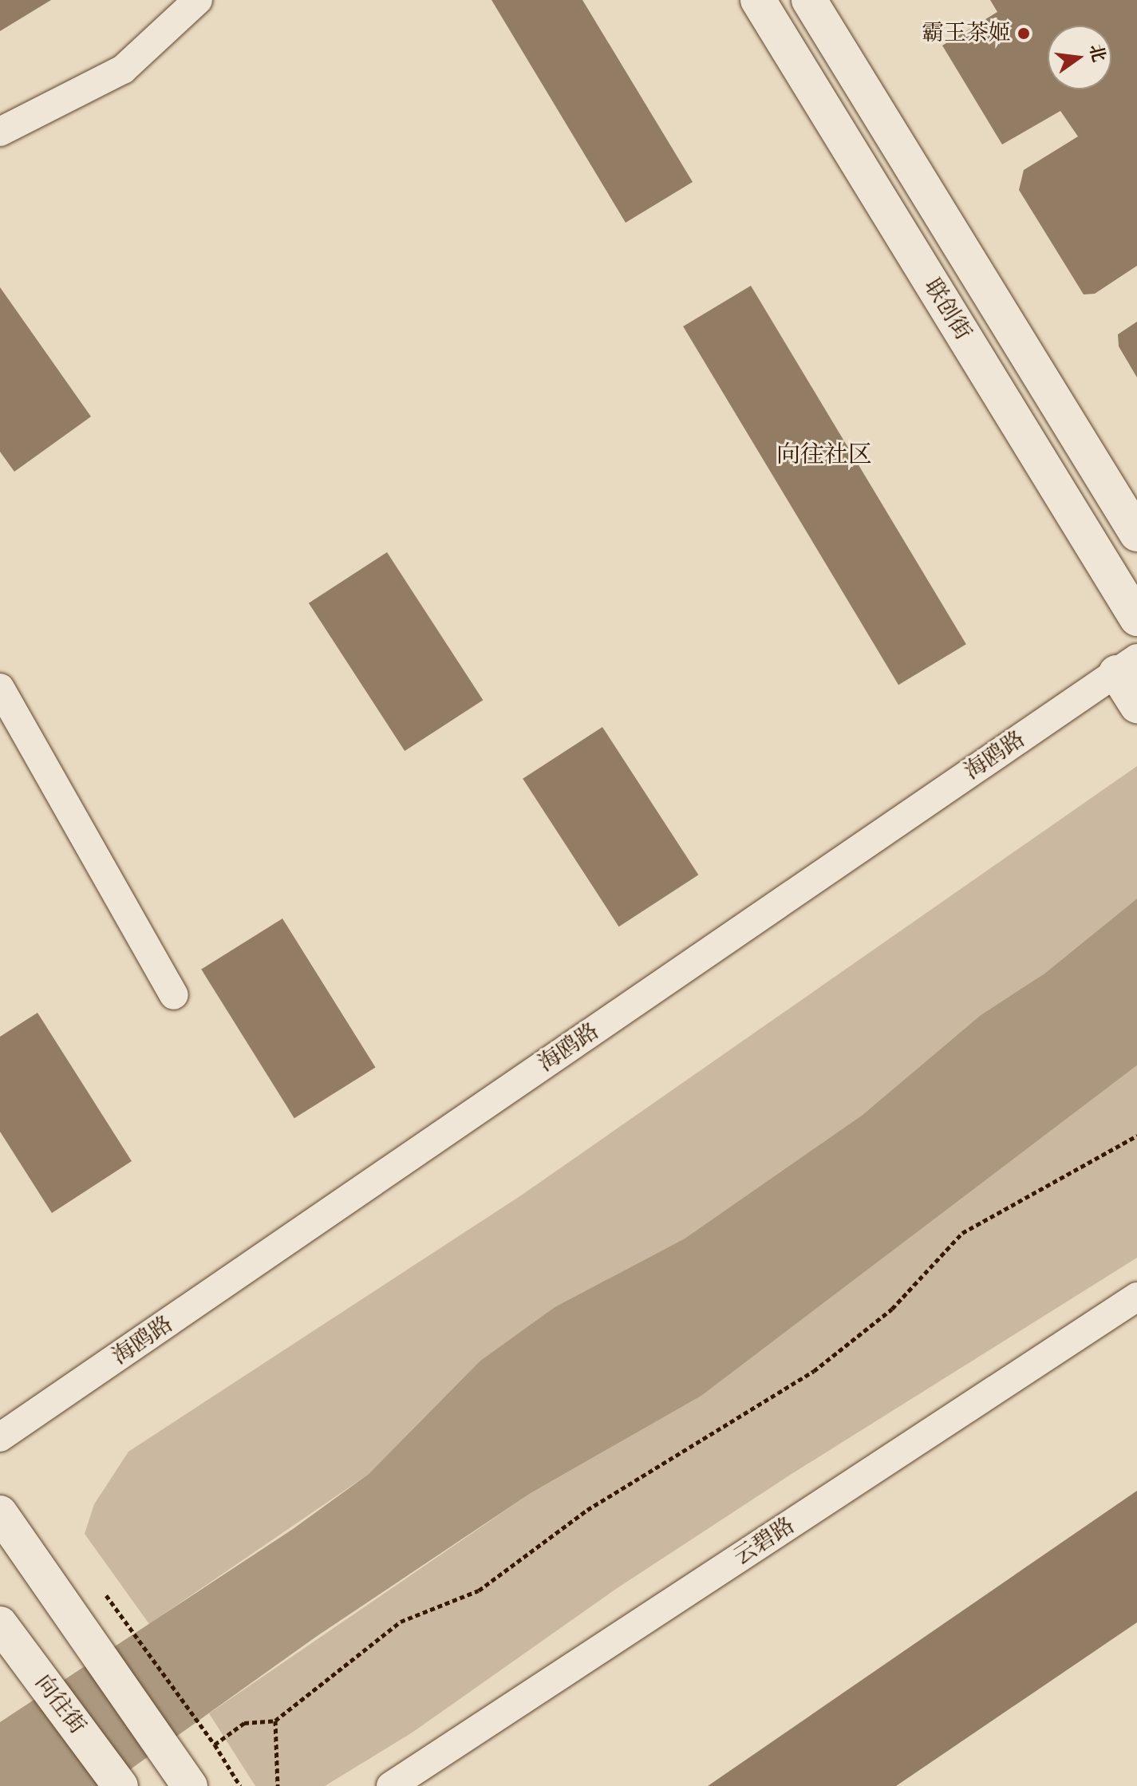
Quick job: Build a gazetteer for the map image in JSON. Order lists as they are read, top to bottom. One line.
{"streets":{"street":["联创街","海鸥路","云碧路","向往街"]},"districts":["向往社区"],"places":["霸王茶姬"],"north":"right"}
